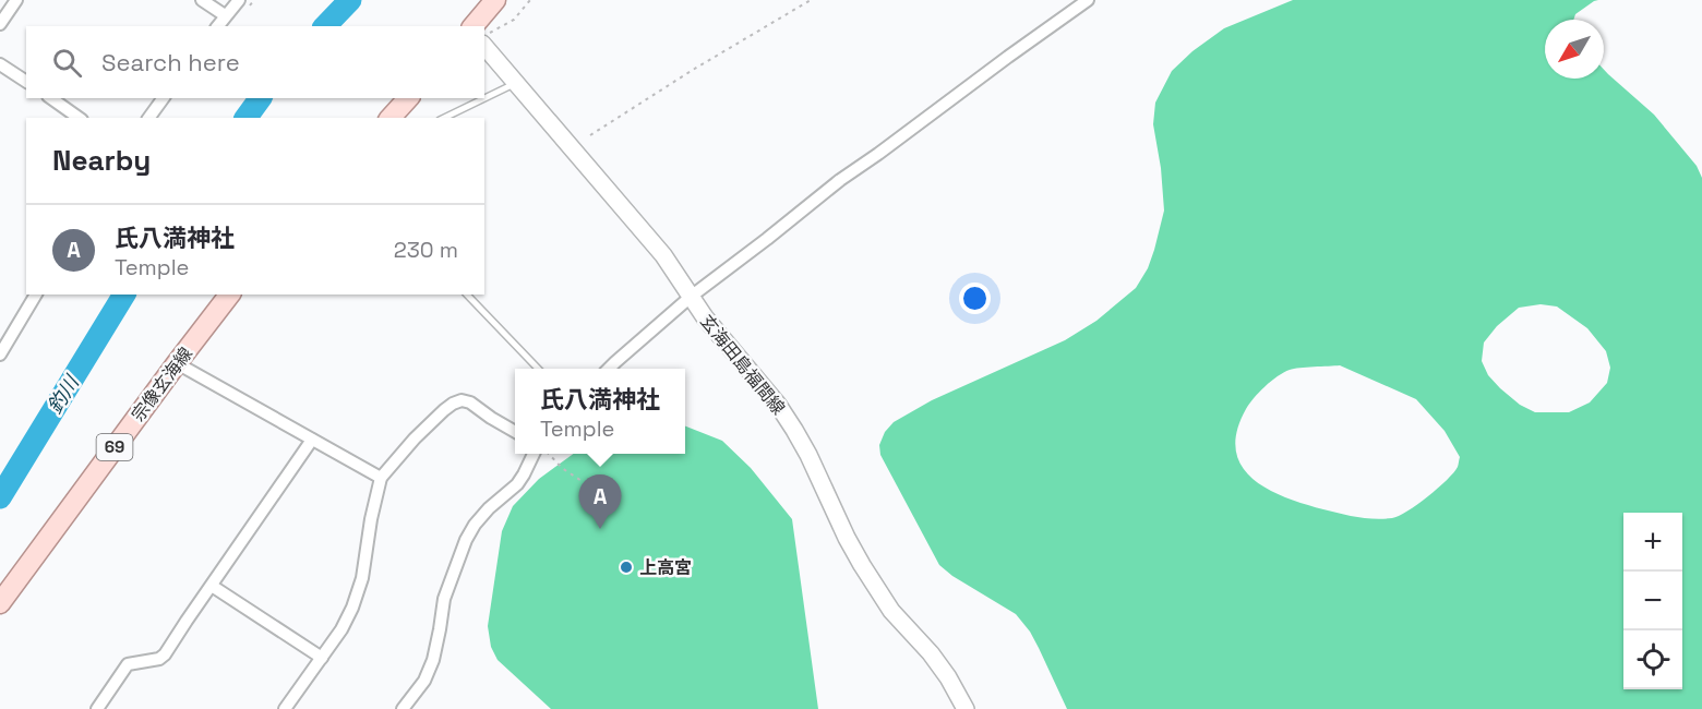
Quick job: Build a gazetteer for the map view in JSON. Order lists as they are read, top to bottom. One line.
{"streets":{"main road":["玄海田島福間線","宗像玄海線","69"]},"water":["釣川"],"places":["上高宮"],"north":"bottom left","page":{"search":"Search here","heading":"Nearby","list":[{"mark":"A","name":"氏八満神社","note":"Temple","value":"230 m"}],"popup":["氏八満神社","Temple"],"pins":"A","map_buttons":["+","−"]}}
